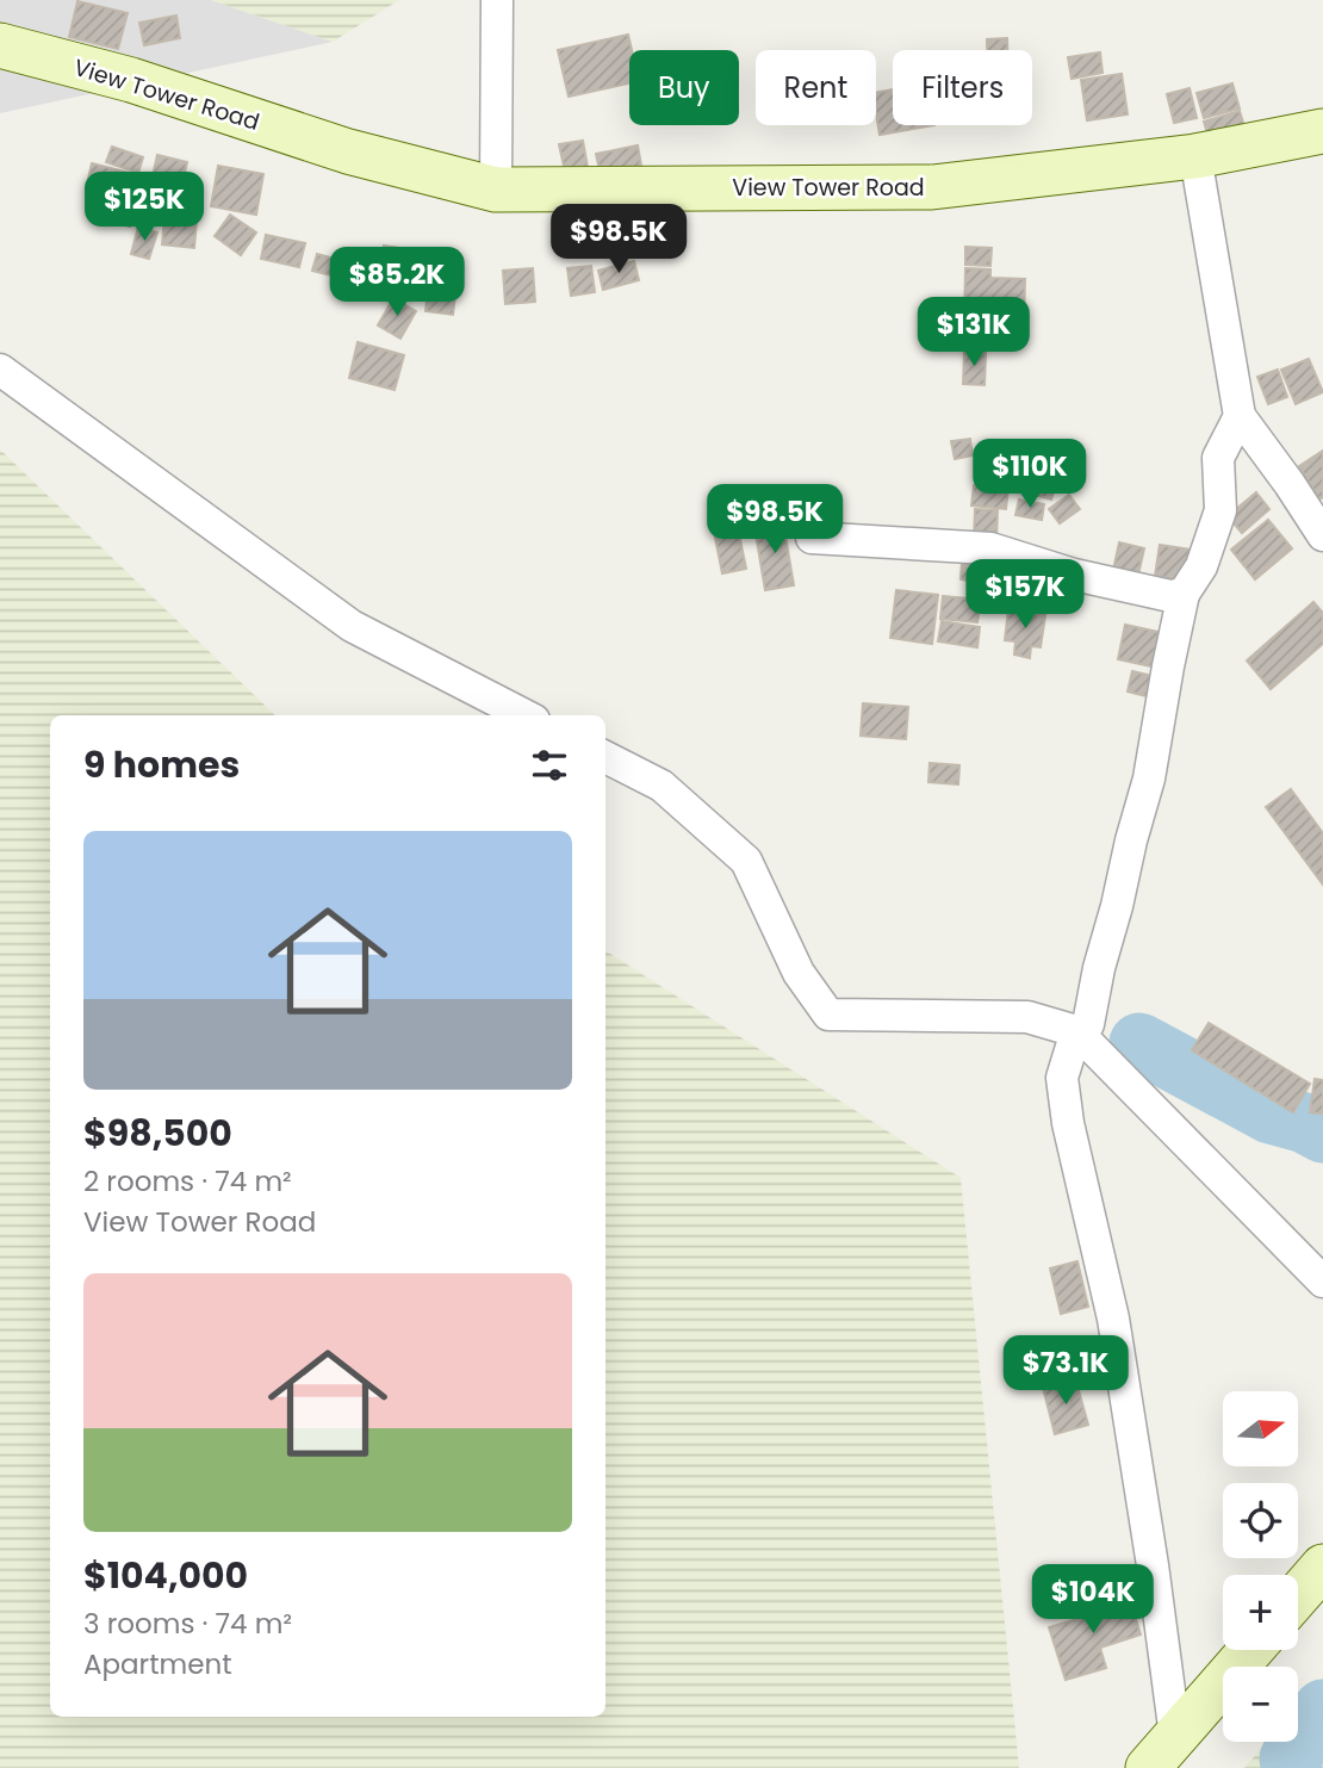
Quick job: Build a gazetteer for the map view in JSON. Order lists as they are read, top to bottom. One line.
{"streets":{"street":["View Tower Road"]},"north":"right","page":{"chip":["Buy","Rent","Filters"],"price":["$125K","$98.5K","$85.2K","$131K","$110K","$98.5K","$157K","$73.1K","$104K"],"heading":"9 homes","list":[{"name":"$98,500","note":"2 rooms · 74 m² · View Tower Road"},{"name":"$104,000","note":"3 rooms · 74 m² · Apartment"}],"map_buttons":["+","−"]}}
